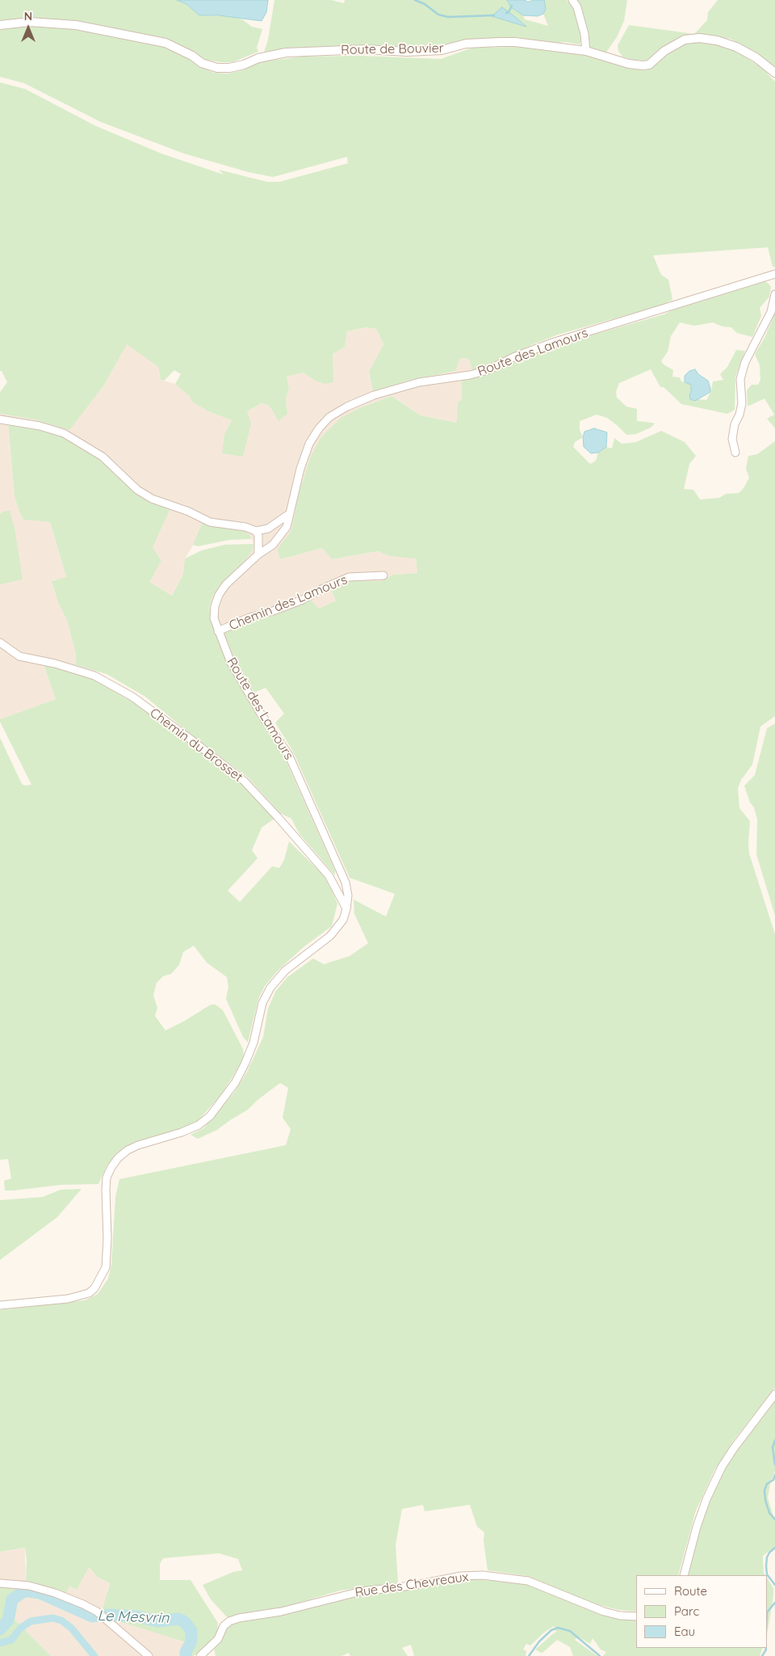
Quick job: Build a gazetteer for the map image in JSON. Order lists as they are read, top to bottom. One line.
{"streets":{"street":["Route de Bouvier","Route des Lamours","Chemin des Lamours","Chemin du Brosset","Rue des Chevreaux"]},"crossings":[["Route des Lamours","Chemin des Lamours"],["Route des Lamours","Chemin du Brosset"]],"water":["Le Mesvrin"],"legend":["Route","Parc","Eau"],"north":"top"}
